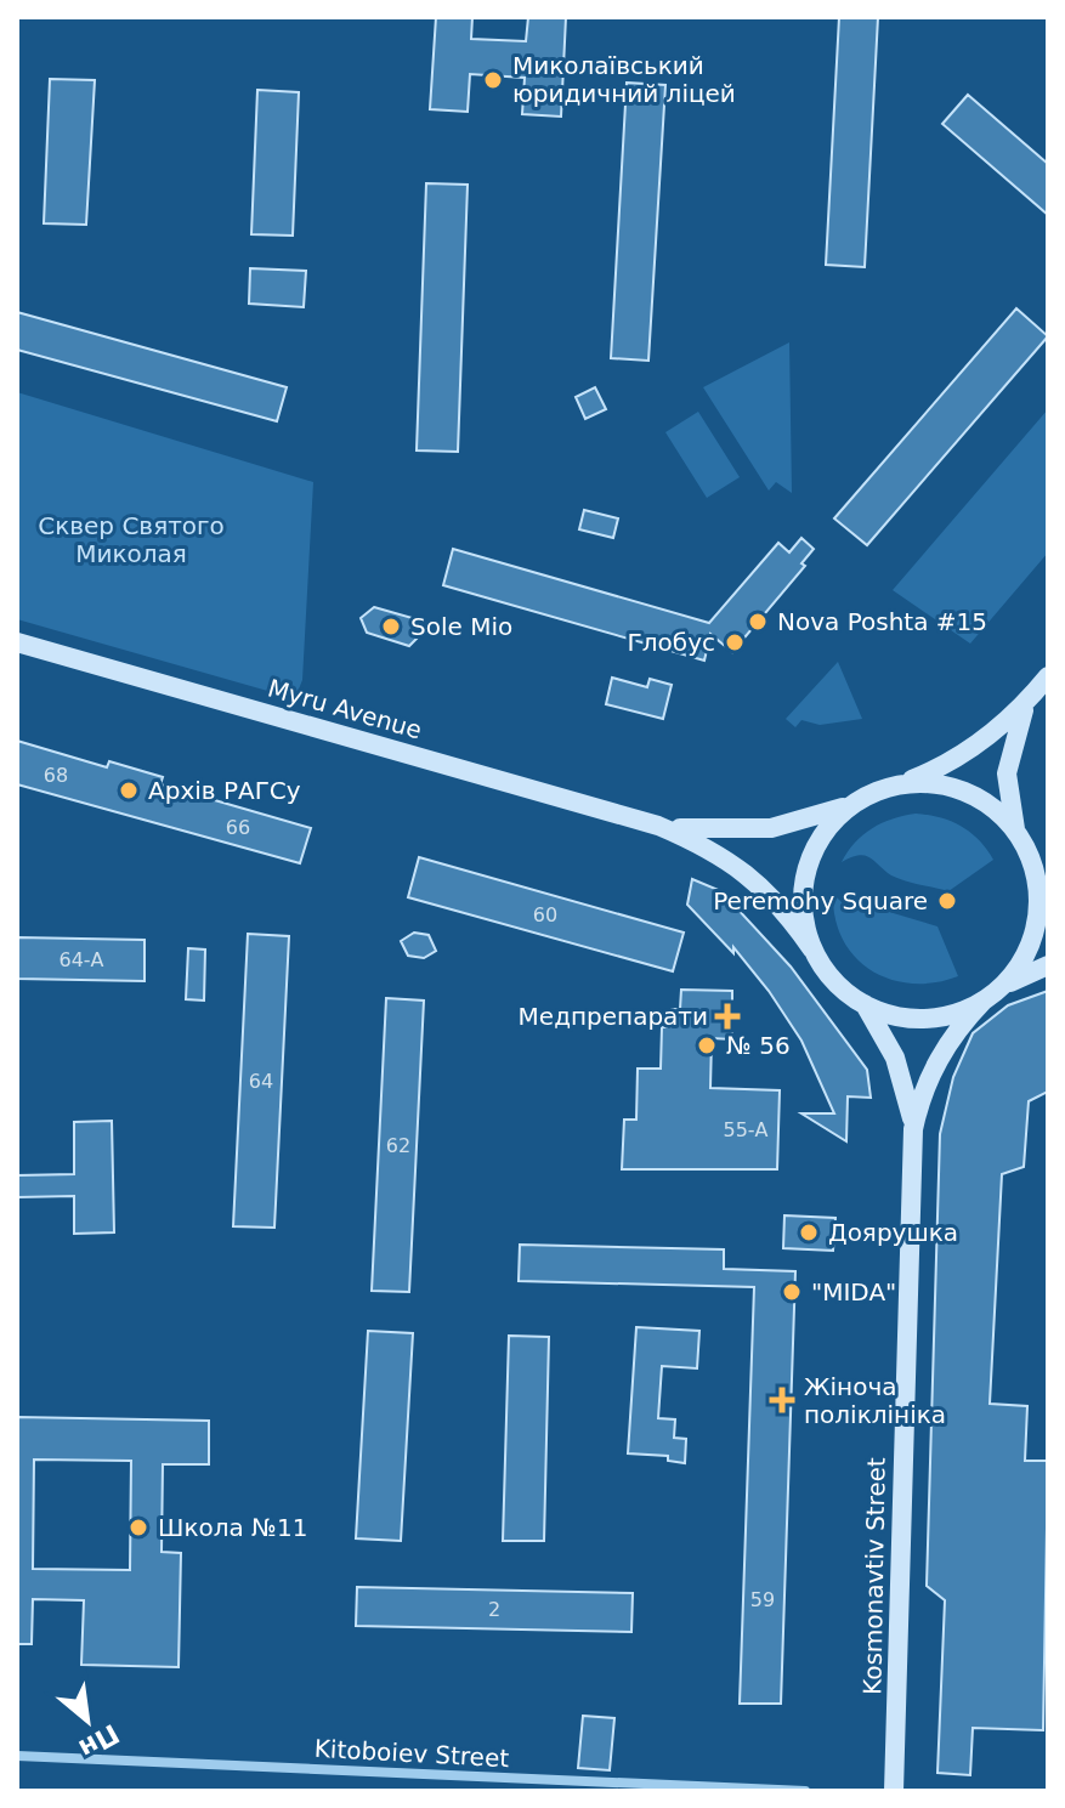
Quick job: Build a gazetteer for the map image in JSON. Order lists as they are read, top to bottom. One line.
{"streets":{"main road":["Myru Avenue","Kosmonavtiv Street"],"street":["Kitoboiev Street"]},"crossings":[["Myru Avenue","Kosmonavtiv Street"]],"parks":["Сквер Святого Миколая"],"places":{"other":["Миколаївський юридичний ліцей","Nova Poshta #15","Sole Mio","Глобус","Архів РАГСу","Peremohy Square","№ 56","Доярушка","\"MIDA\"","Школа №11"],"health":["Медпрепарати","Жіноча поліклініка"]},"house_numbers":["68","66","60","64-А","64","55-А","62","59","2"],"north":"bottom right"}
